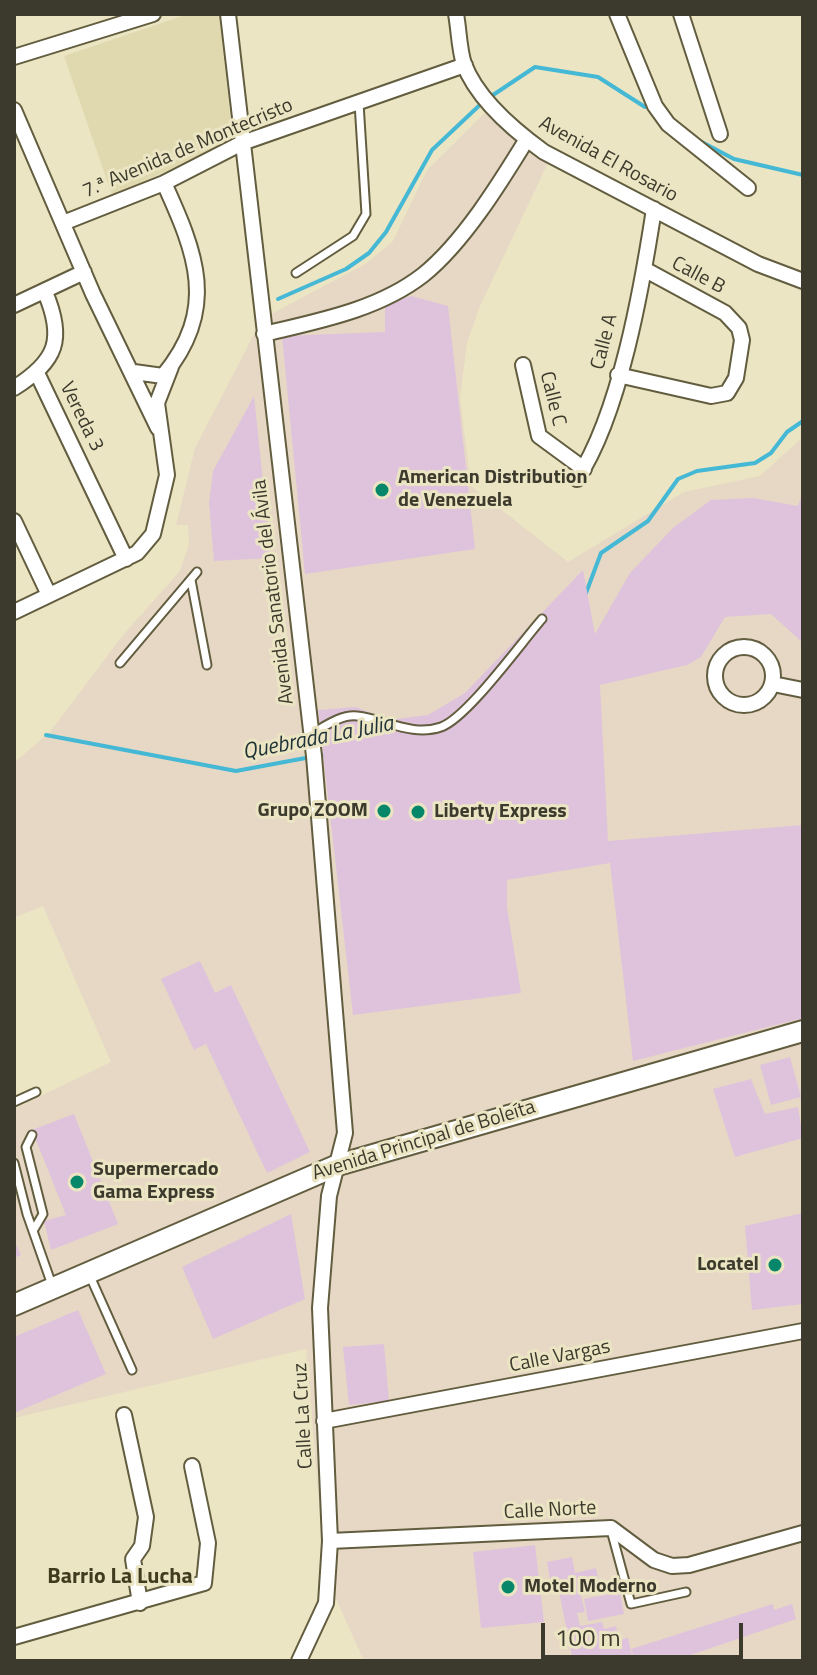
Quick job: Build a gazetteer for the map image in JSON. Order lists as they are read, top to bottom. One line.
{"streets":{"street":["7.ª Avenida de Montecristo","Avenida El Rosario","Calle B","Calle A","Calle C","Vereda 3","Avenida Sanatorio del Ávila","Avenida Principal de Boleíta","Calle Vargas","Calle La Cruz","Calle Norte"]},"crossings":[["7.ª Avenida de Montecristo","Avenida El Rosario"],["7.ª Avenida de Montecristo","Avenida Sanatorio del Ávila"],["Avenida El Rosario","Calle A"],["Calle B","Calle A"],["Calle A","Calle C"],["Avenida Sanatorio del Ávila","Avenida Principal de Boleíta"],["Avenida Sanatorio del Ávila","Calle La Cruz"],["Avenida Principal de Boleíta","Calle La Cruz"],["Calle Vargas","Calle La Cruz"],["Calle La Cruz","Calle Norte"]],"districts":["Barrio La Lucha"],"water":["Quebrada La Julia"],"places":["American Distribution de Venezuela","Grupo ZOOM","Liberty Express","Supermercado Gama Express","Locatel","Motel Moderno"],"scale_bar":"100 m"}
